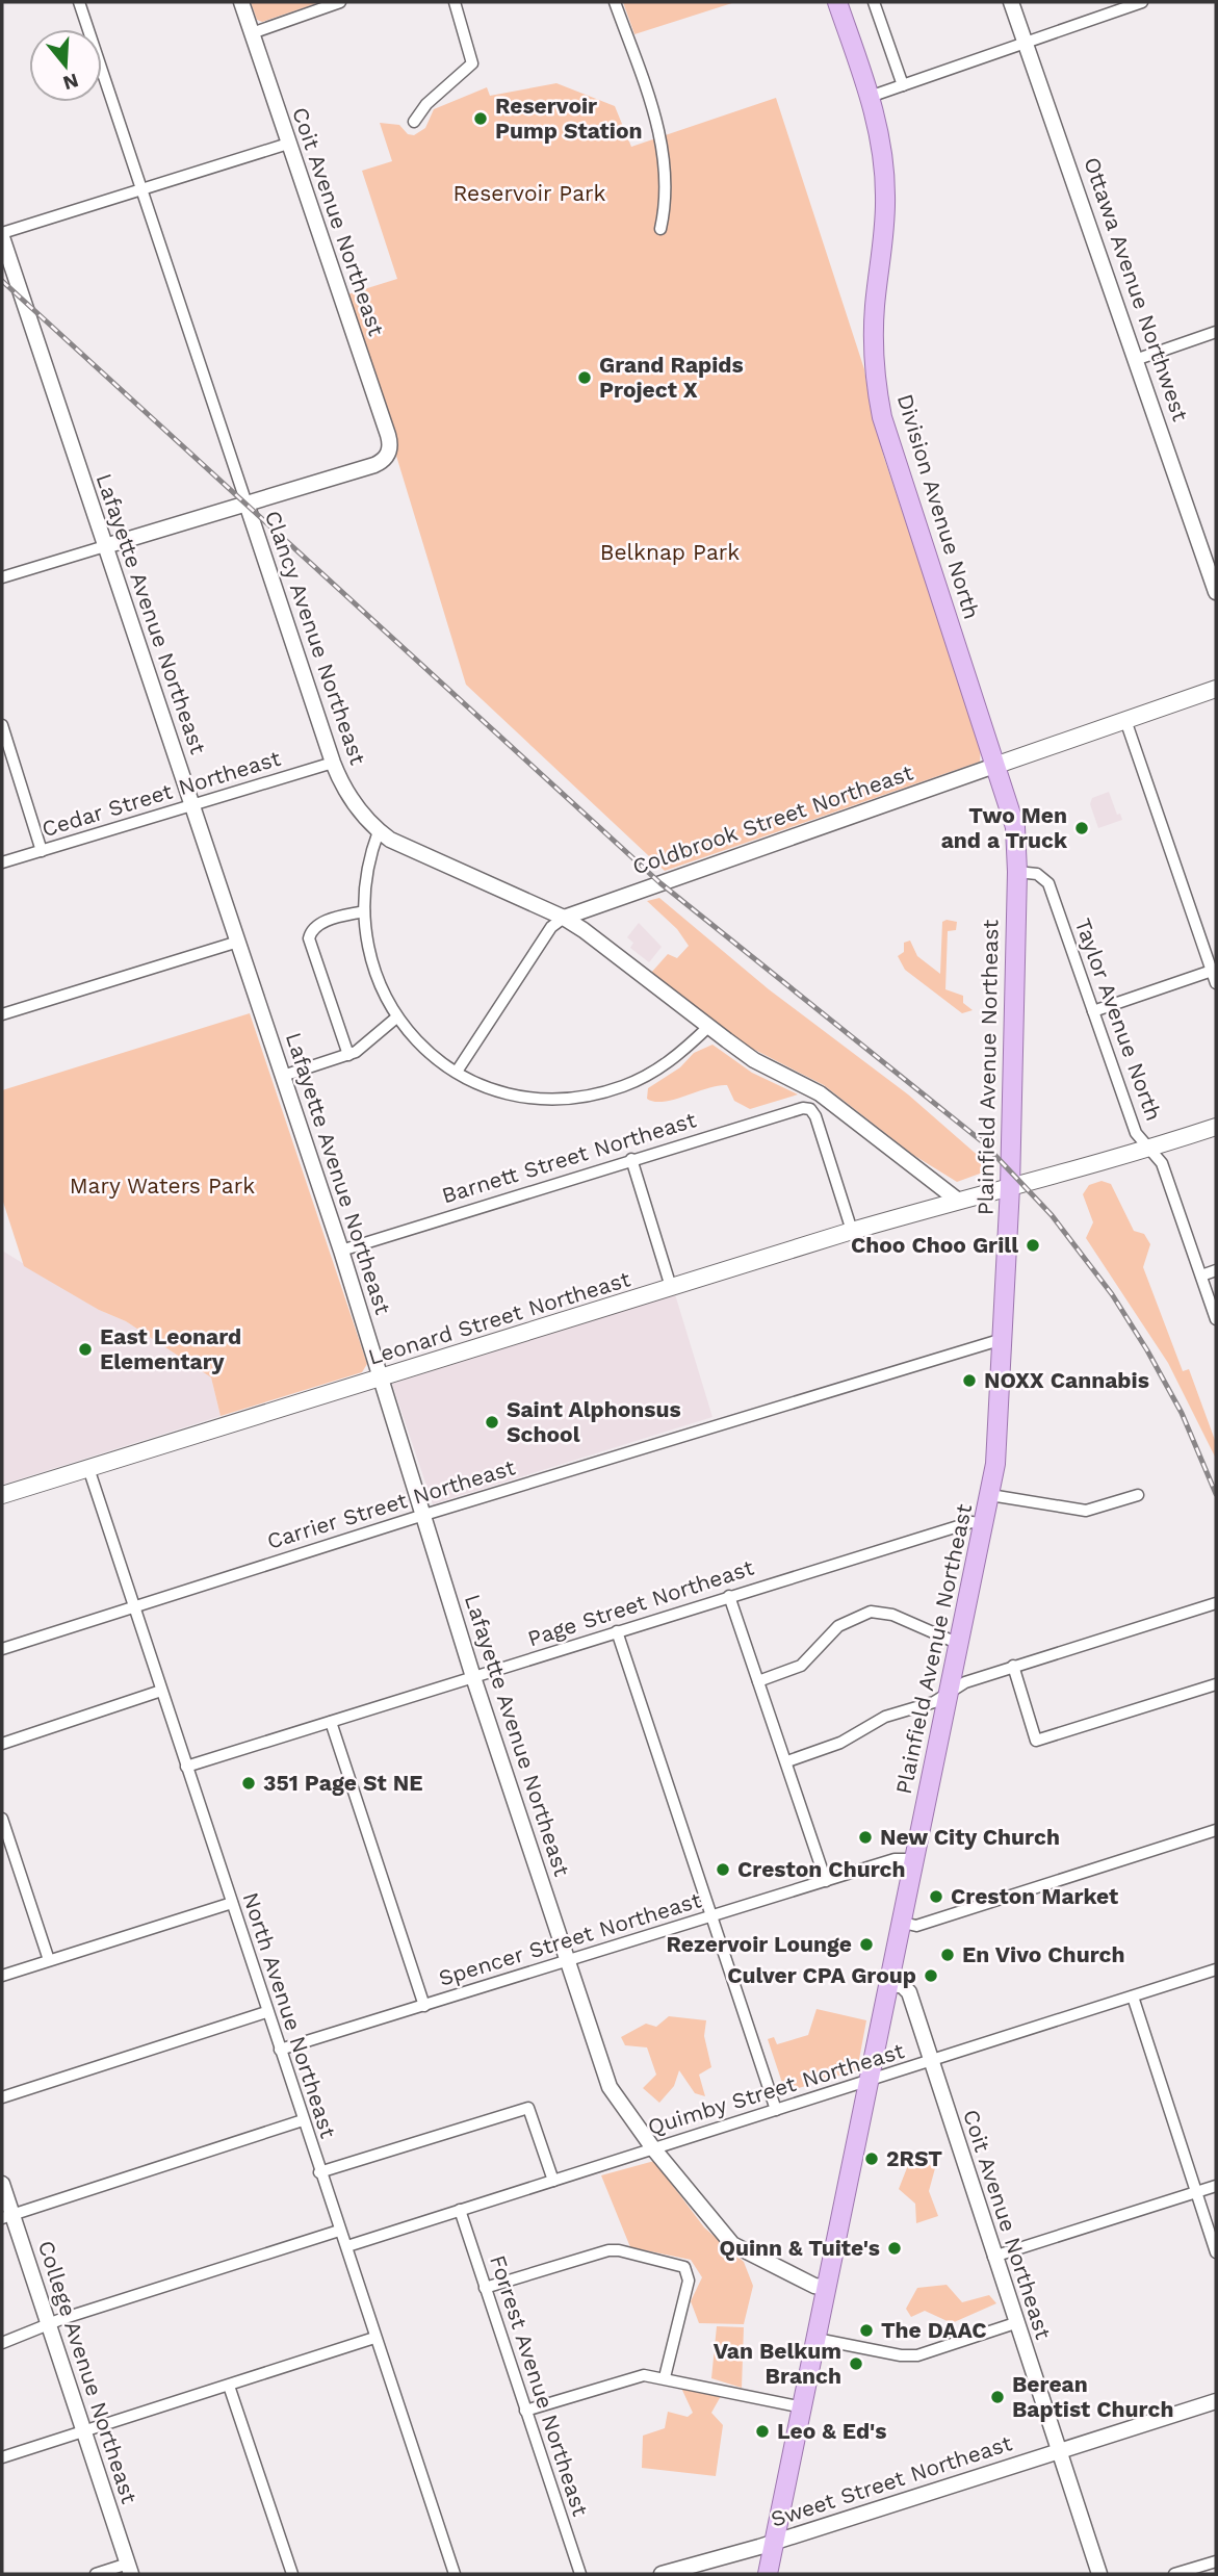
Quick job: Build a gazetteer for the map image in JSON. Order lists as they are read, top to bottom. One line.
{"streets":{"main road":["Division Avenue North","Plainfield Avenue Northeast","Leonard Street Northeast"],"street":["Coit Avenue Northeast","Ottawa Avenue Northwest","Lafayette Avenue Northeast","Clancy Avenue Northeast","Cedar Street Northeast","Coldbrook Street Northeast","Taylor Avenue North","Barnett Street Northeast","Carrier Street Northeast","Page Street Northeast","Spencer Street Northeast","North Avenue Northeast","Quimby Street Northeast","College Avenue Northeast","Forrest Avenue Northeast","Sweet Street Northeast"]},"crossings":[["Coit Avenue Northeast","Clancy Avenue Northeast"],["Coit Avenue Northeast","Plainfield Avenue Northeast"],["Coit Avenue Northeast","Quimby Street Northeast"],["Coit Avenue Northeast","Sweet Street Northeast"],["Division Avenue North","Coldbrook Street Northeast"],["Division Avenue North","Plainfield Avenue Northeast"],["Lafayette Avenue Northeast","Cedar Street Northeast"],["Lafayette Avenue Northeast","Plainfield Avenue Northeast"],["Lafayette Avenue Northeast","Barnett Street Northeast"],["Lafayette Avenue Northeast","Leonard Street Northeast"],["Lafayette Avenue Northeast","Carrier Street Northeast"],["Lafayette Avenue Northeast","Page Street Northeast"],["Lafayette Avenue Northeast","Spencer Street Northeast"],["Lafayette Avenue Northeast","Quimby Street Northeast"],["Clancy Avenue Northeast","Cedar Street Northeast"],["Clancy Avenue Northeast","Coldbrook Street Northeast"],["Clancy Avenue Northeast","Leonard Street Northeast"],["Coldbrook Street Northeast","Plainfield Avenue Northeast"],["Taylor Avenue North","Plainfield Avenue Northeast"],["Taylor Avenue North","Leonard Street Northeast"],["Plainfield Avenue Northeast","Leonard Street Northeast"],["Plainfield Avenue Northeast","Carrier Street Northeast"],["Plainfield Avenue Northeast","Page Street Northeast"],["Plainfield Avenue Northeast","Spencer Street Northeast"],["Plainfield Avenue Northeast","Quimby Street Northeast"],["Plainfield Avenue Northeast","Sweet Street Northeast"],["Barnett Street Northeast","Leonard Street Northeast"],["Leonard Street Northeast","North Avenue Northeast"],["Carrier Street Northeast","North Avenue Northeast"],["Page Street Northeast","North Avenue Northeast"],["Spencer Street Northeast","North Avenue Northeast"],["North Avenue Northeast","Quimby Street Northeast"],["Quimby Street Northeast","Forrest Avenue Northeast"]],"parks":["Reservoir Park","Belknap Park","Mary Waters Park"],"places":["Reservoir Pump Station","Grand Rapids Project X","Two Men and a Truck","Choo Choo Grill","East Leonard Elementary","NOXX Cannabis","Saint Alphonsus School","351 Page St NE","New City Church","Creston Church","Creston Market","Rezervoir Lounge","En Vivo Church","Culver CPA Group","2RST","Quinn & Tuite's","The DAAC","Van Belkum Branch","Berean Baptist Church","Leo & Ed's"],"north":"bottom"}
